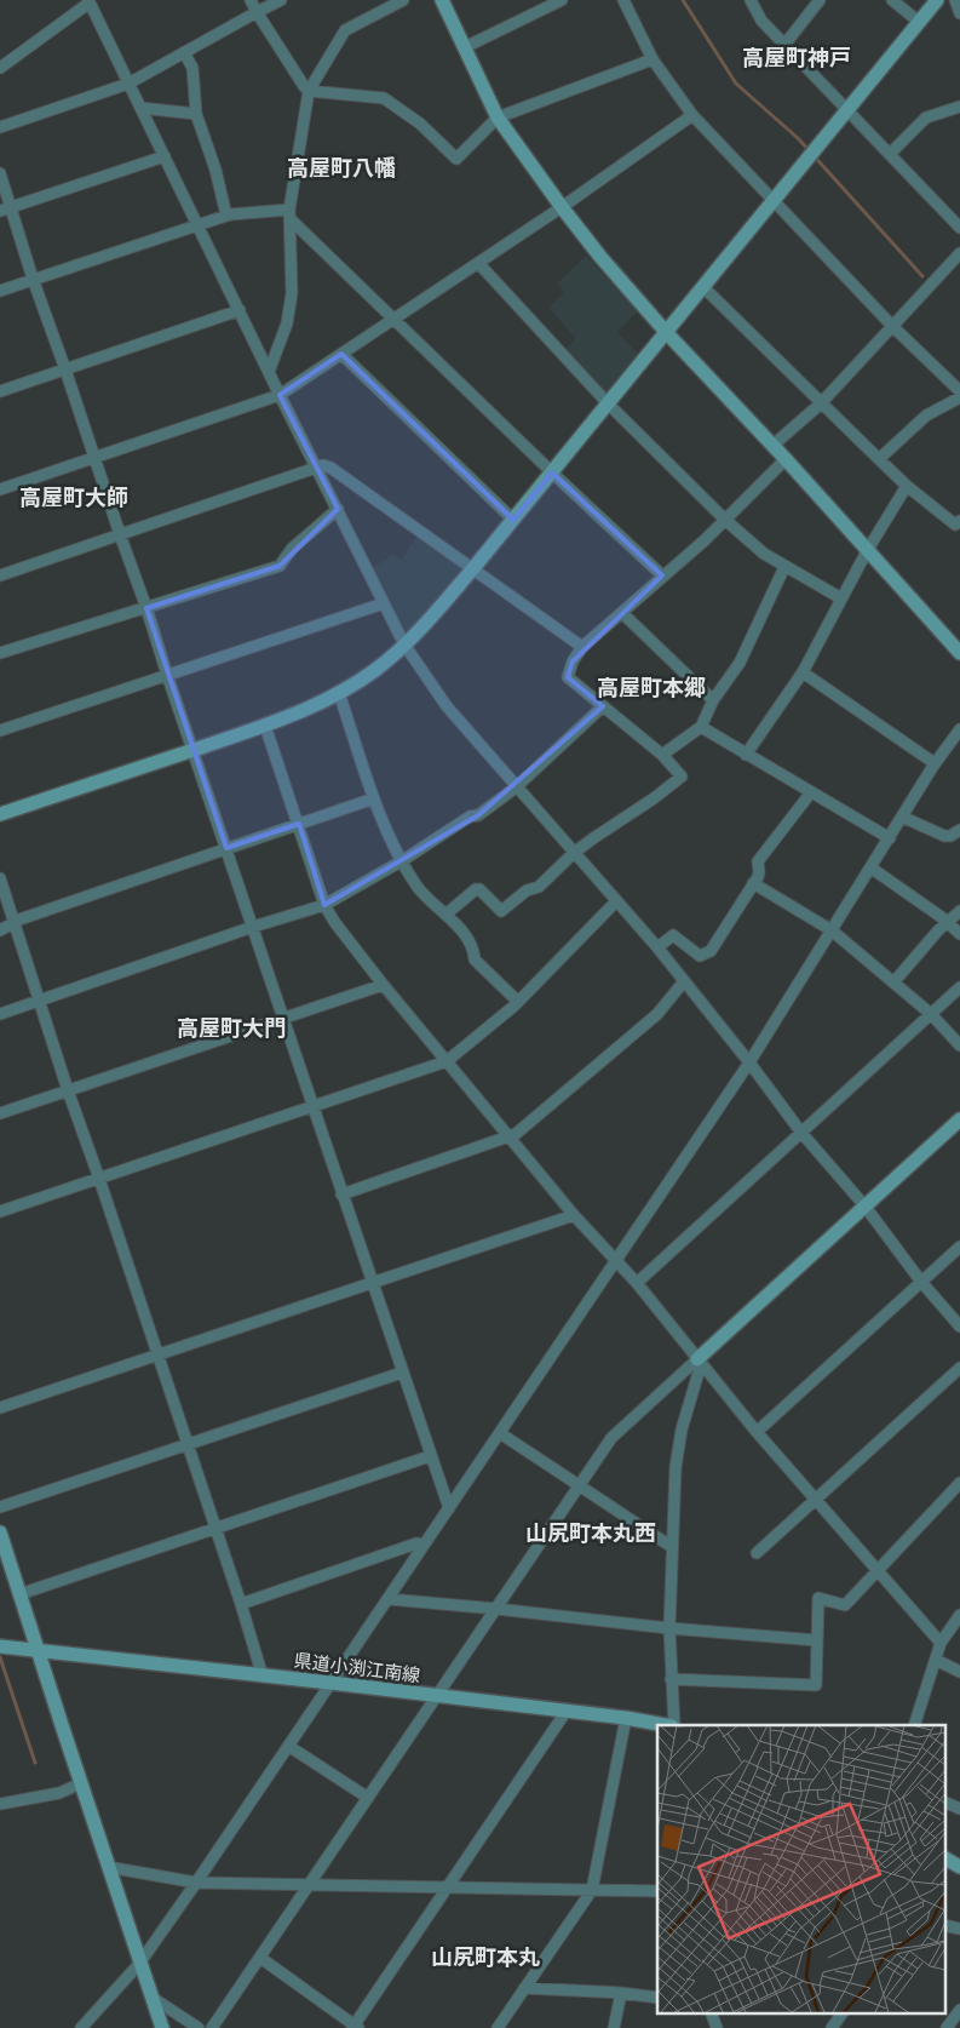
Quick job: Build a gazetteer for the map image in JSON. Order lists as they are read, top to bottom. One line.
{"streets":{"street":["県道小渕江南線"]},"districts":["高屋町神戸","高屋町八幡","高屋町大師","高屋町本郷","高屋町大門","山尻町本丸西","山尻町本丸"]}
